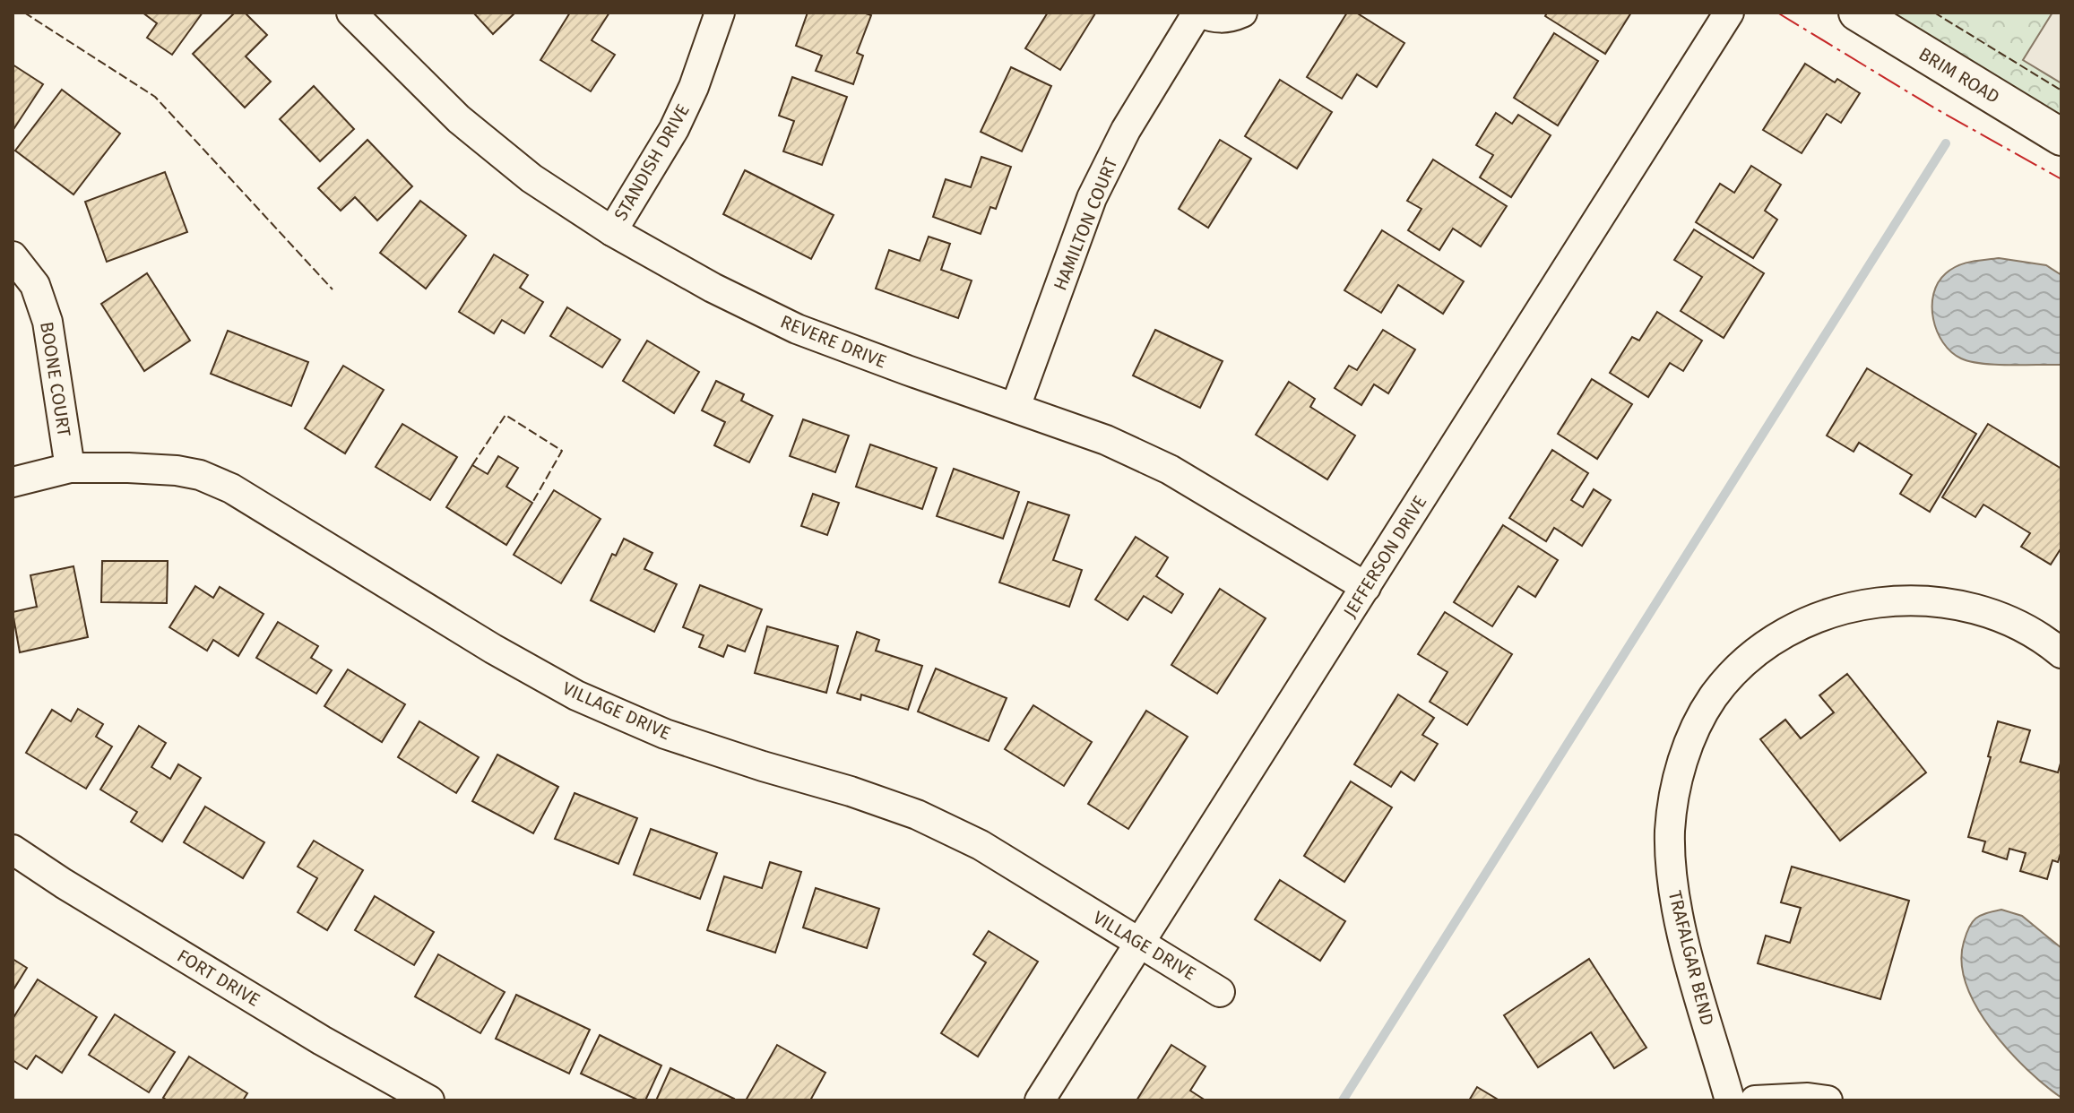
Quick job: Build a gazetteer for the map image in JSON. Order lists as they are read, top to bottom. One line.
{"streets":{"street":["BRIM ROAD","STANDISH DRIVE","HAMILTON COURT","REVERE DRIVE","BOONE COURT","JEFFERSON DRIVE","VILLAGE DRIVE","TRAFALGAR BEND","FORT DRIVE"]},"crossings":[["STANDISH DRIVE","REVERE DRIVE"],["HAMILTON COURT","REVERE DRIVE"],["REVERE DRIVE","JEFFERSON DRIVE"],["BOONE COURT","VILLAGE DRIVE"],["JEFFERSON DRIVE","VILLAGE DRIVE"]]}
